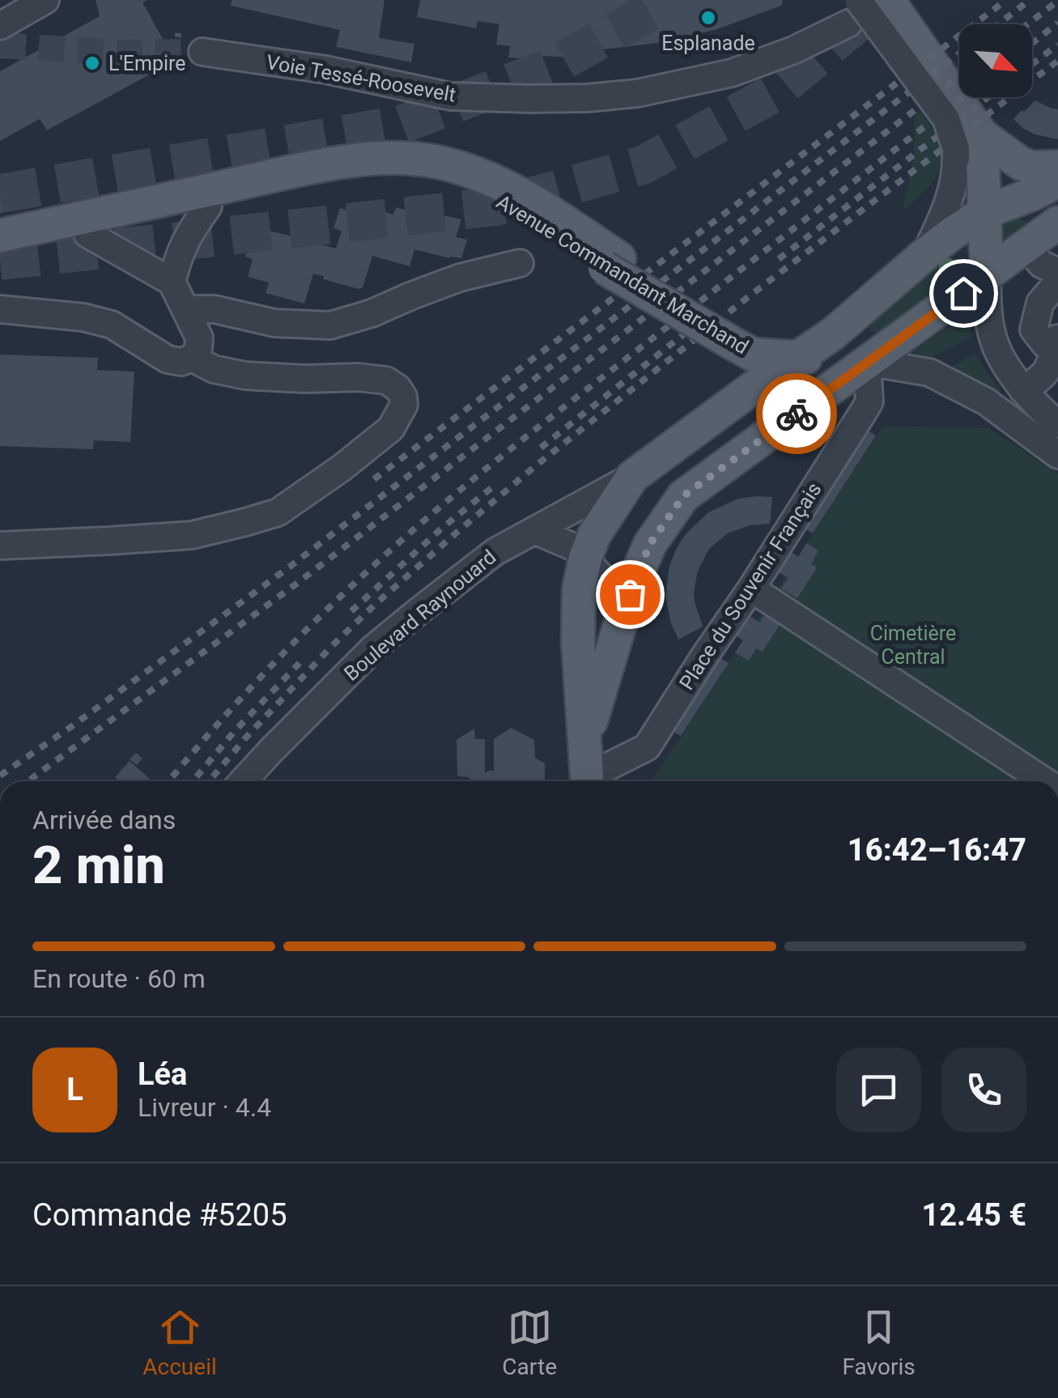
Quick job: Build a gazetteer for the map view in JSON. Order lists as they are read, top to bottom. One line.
{"streets":{"main road":["Avenue Commandant Marchand"],"street":["Voie Tessé-Roosevelt","Place du Souvenir Français","Boulevard Raynouard"]},"crossings":[["Avenue Commandant Marchand","Place du Souvenir Français"]],"parks":["Cimetière Central"],"places":["Esplanade","L'Empire"],"north":"bottom right","page":{"heading":["2 min","Arrivée dans","16:42–16:47"],"panel":["Léa","Livreur · 4.4","Commande #5205","12.45 €"],"bar":"En route · 60 m","round":"L","tabs":["Accueil","Carte","Favoris"]}}
